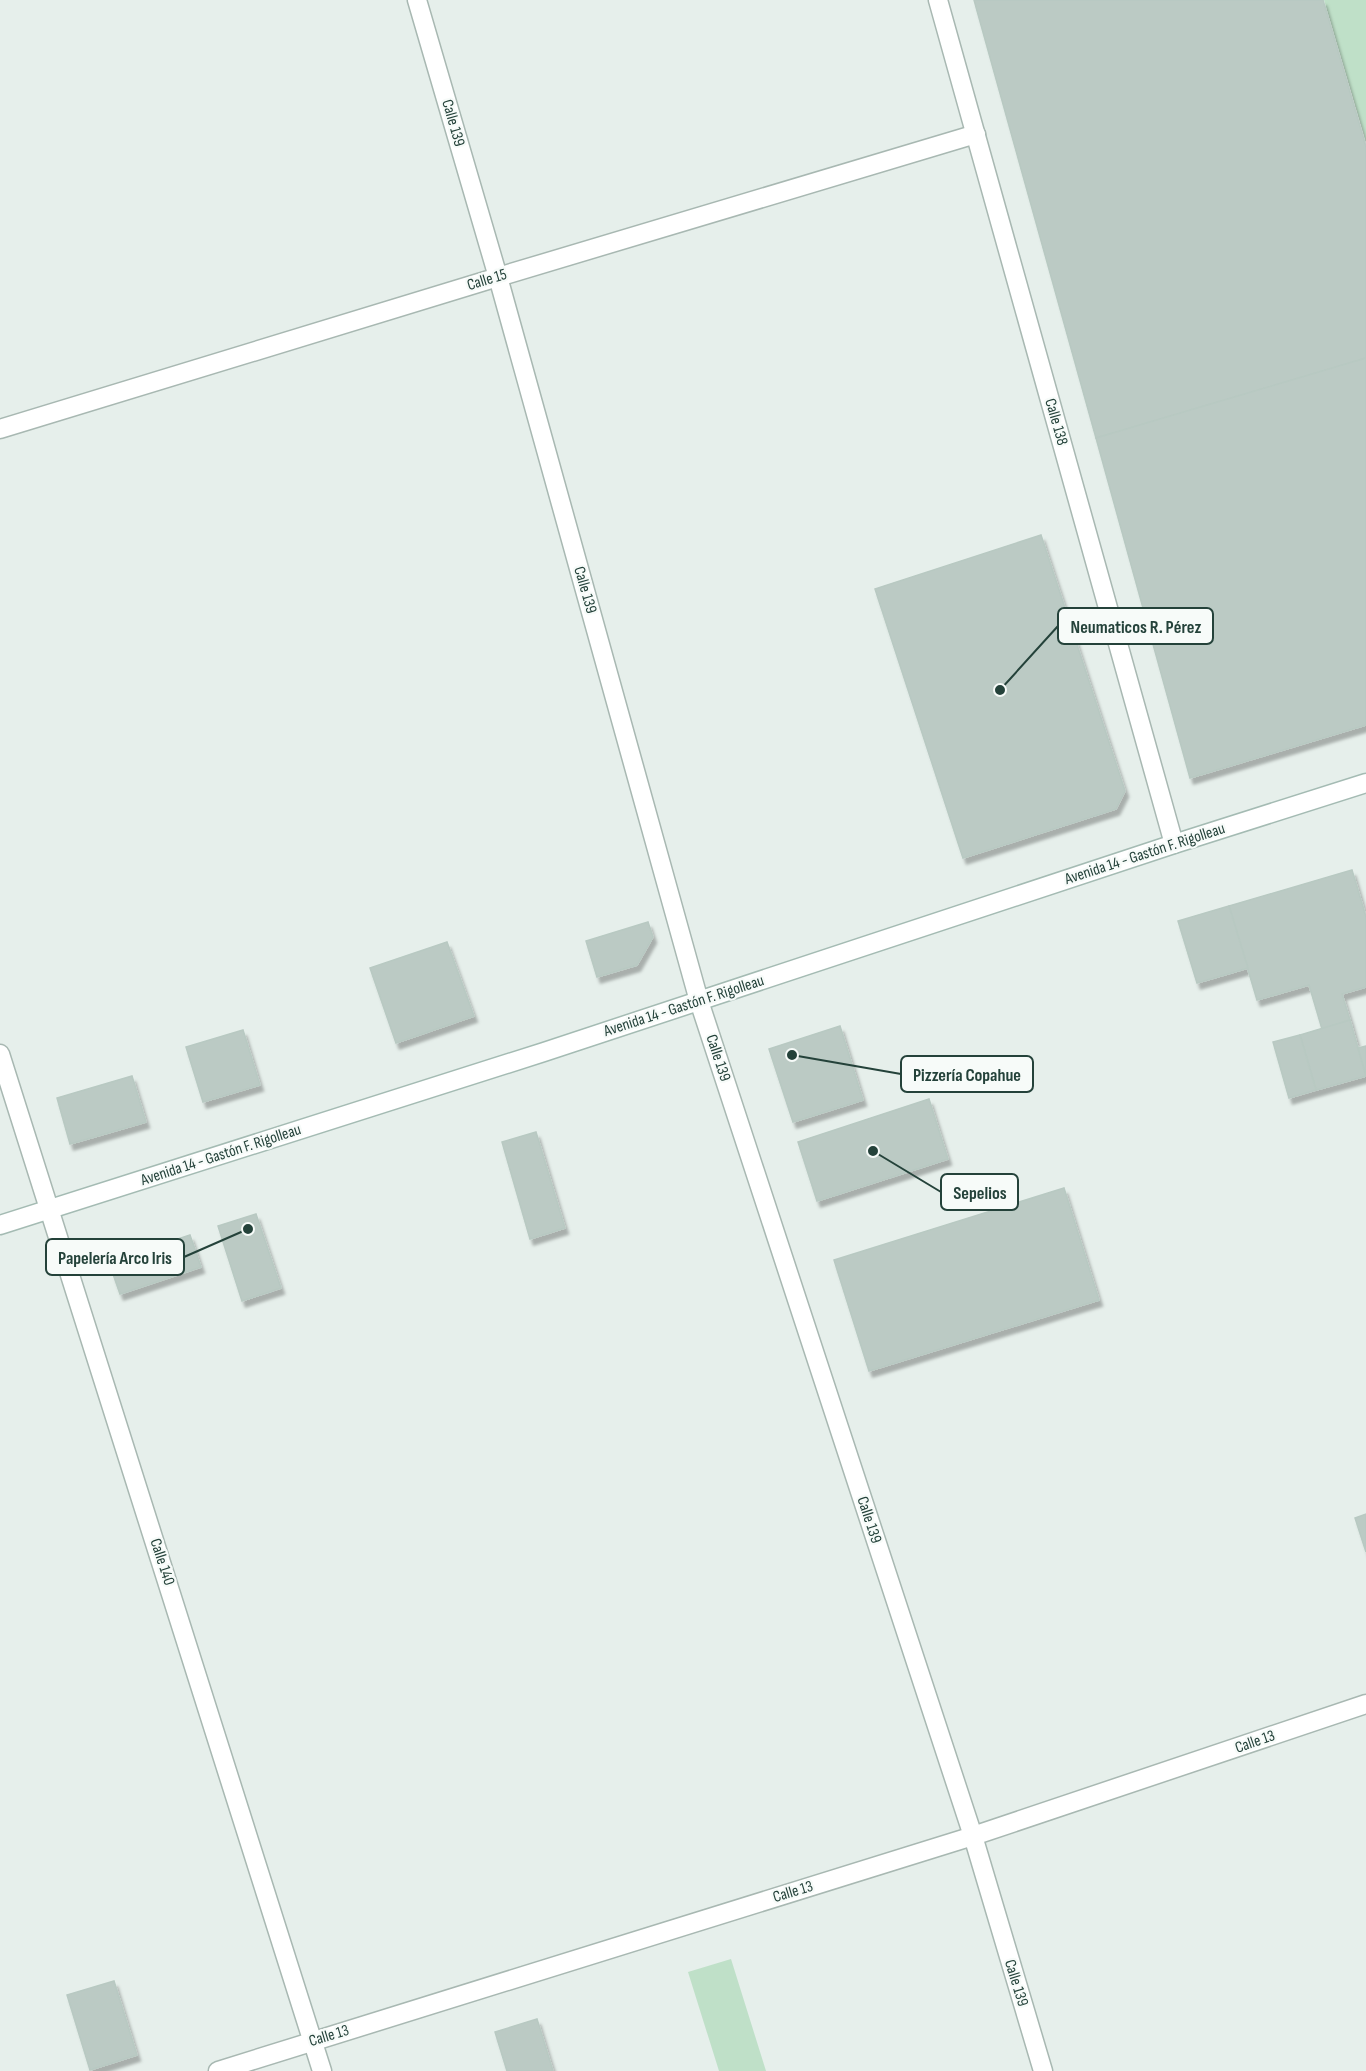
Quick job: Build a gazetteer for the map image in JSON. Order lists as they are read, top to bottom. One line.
{"streets":{"street":["Calle 139","Calle 15","Calle 138","Avenida 14 - Gastón F. Rigolleau","Calle 140","Calle 13"]},"crossings":[["Calle 139","Calle 15"],["Calle 139","Avenida 14 - Gastón F. Rigolleau"],["Calle 139","Calle 13"],["Calle 15","Calle 138"],["Calle 138","Avenida 14 - Gastón F. Rigolleau"],["Avenida 14 - Gastón F. Rigolleau","Calle 140"],["Calle 140","Calle 13"]],"places":["Neumaticos R. Pérez","Pizzería Copahue","Sepelios","Papelería Arco Iris"]}
